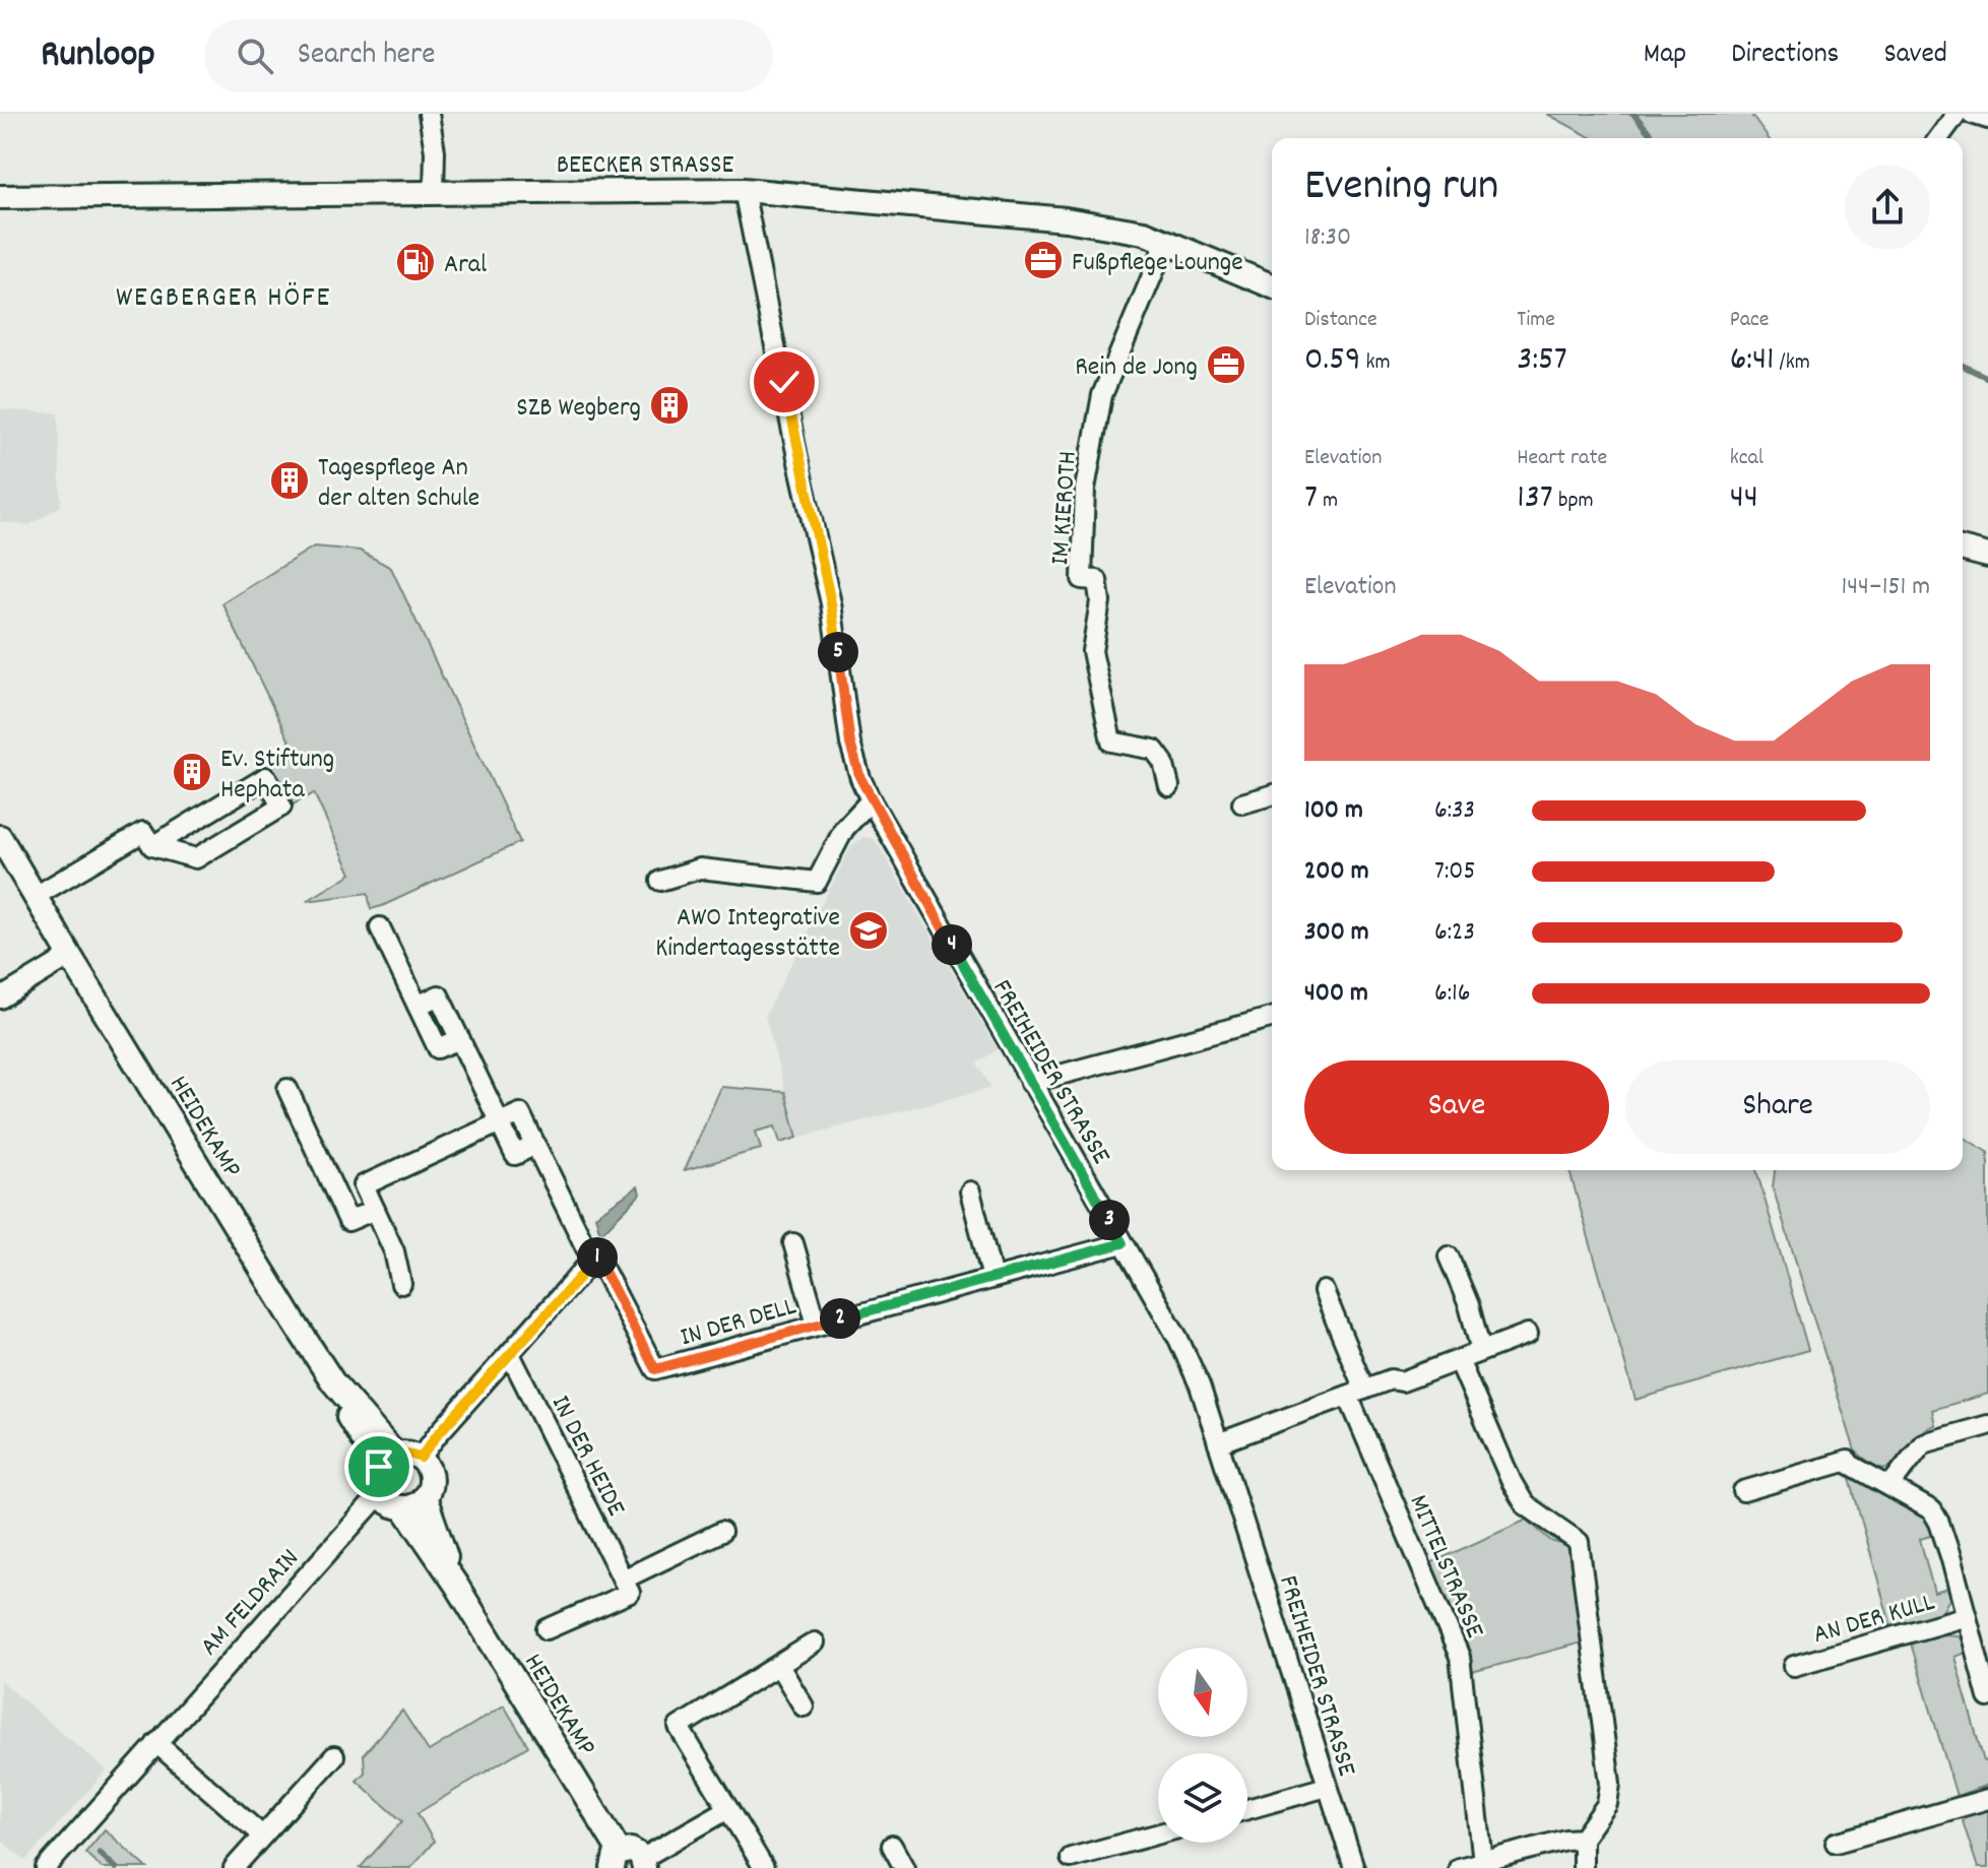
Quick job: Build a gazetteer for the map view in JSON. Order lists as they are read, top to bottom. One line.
{"streets":{"street":["BEECKER STRASSE","IM KIEROTH","FREIHEIDER STRASSE","HEIDEKAMP","IN DER DELL","IN DER HEIDE","MITTELSTRASSE","AM FELDRAIN","AN DER KULL"]},"crossings":[["BEECKER STRASSE","IM KIEROTH"],["BEECKER STRASSE","FREIHEIDER STRASSE"],["FREIHEIDER STRASSE","IN DER DELL"],["HEIDEKAMP","AM FELDRAIN"]],"districts":["WEGBERGER HÖFE"],"places":{"office":["Fußpflege Lounge","Rein de Jong"],"fuel station":["Aral"],"building":["SZB Wegberg","Tagespflege An der alten Schule","Ev. Stiftung Hephata"],"school or university":["AWO Integrative Kindertagesstätte"]},"north":"bottom","page":{"header":"Runloop","search":"Search here","nav":["Map","Directions","Saved"],"heading":["Evening run","18:30"],"stats":[["Distance","0.59 km"],["Time","3:57"],["Pace","6:41 /km"],["Elevation","7 m"],["Heart rate","137 bpm"],["kcal","44"]],"chart":["Elevation","144–151 m"],"pins":["5","4","3","1","2"],"list":[{"name":"100 m","note":"6:33"},{"name":"200 m","note":"7:05"},{"name":"300 m","note":"6:23"},{"name":"400 m","note":"6:16"}],"buttons":["Save","Share"]}}
